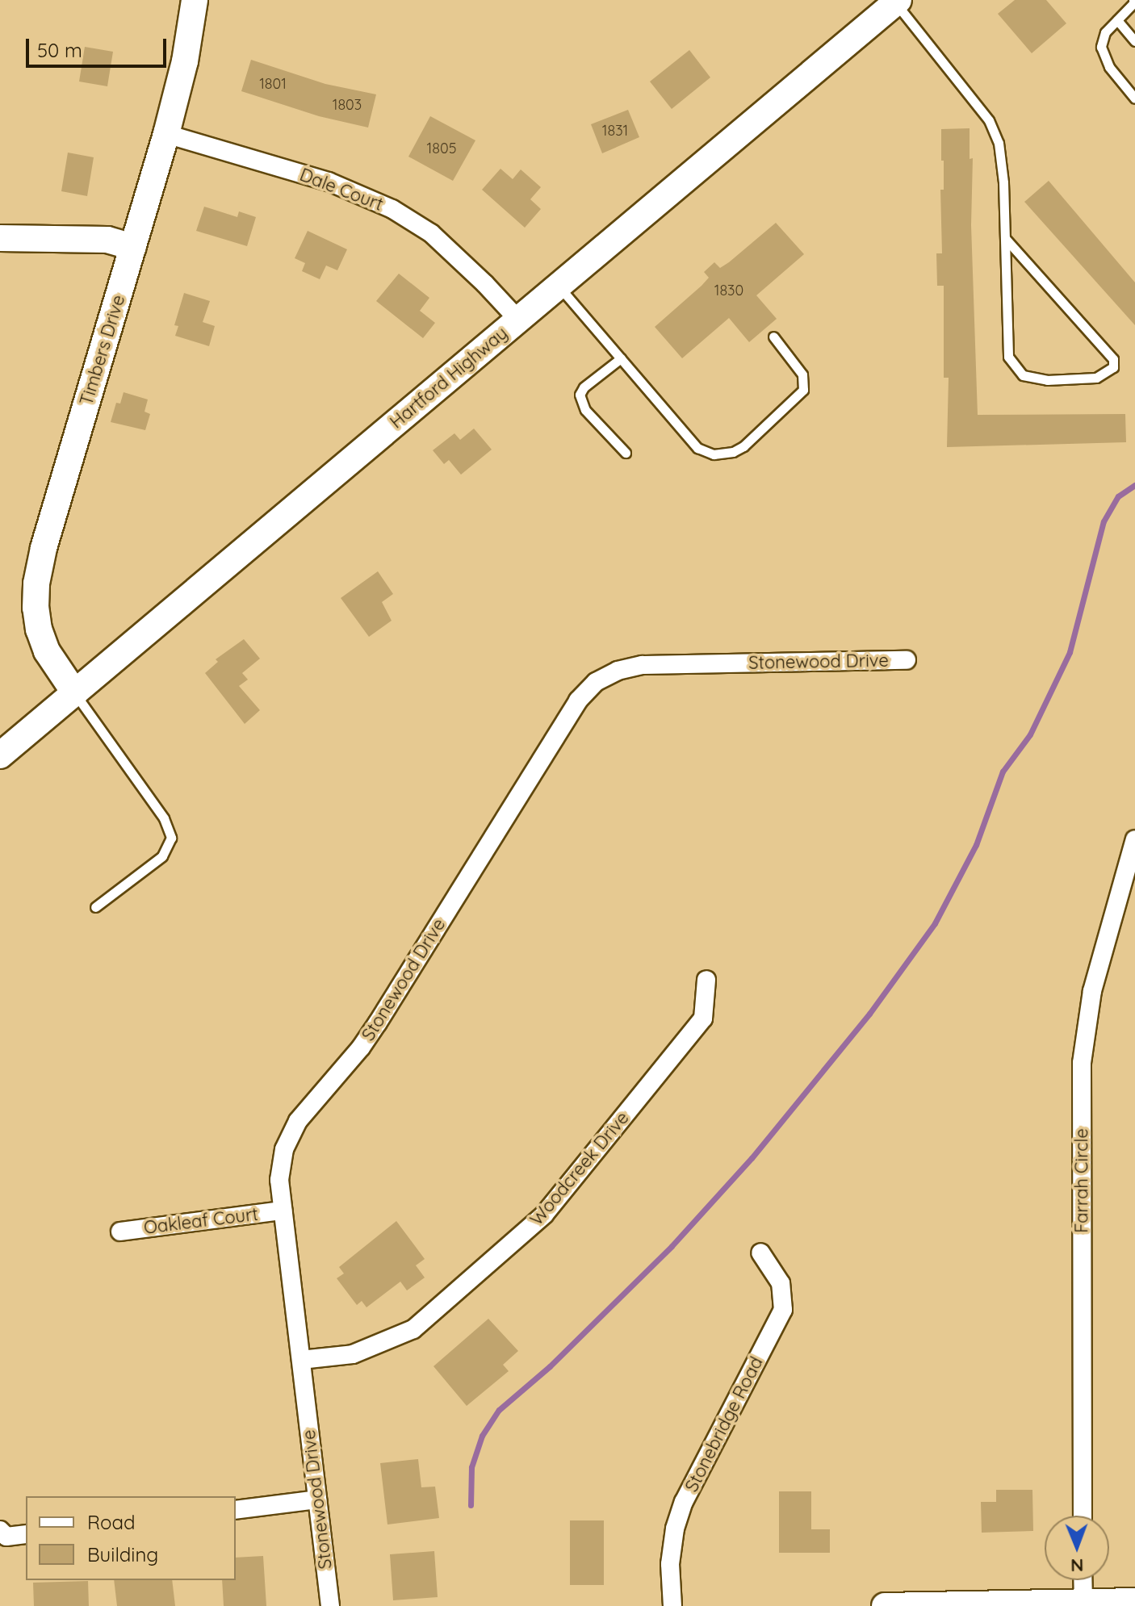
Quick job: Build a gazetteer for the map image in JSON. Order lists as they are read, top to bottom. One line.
{"streets":{"main road":["Timbers Drive","Hartford Highway"],"street":["Dale Court","Stonewood Drive","Woodcreek Drive","Farrah Circle","Oakleaf Court","Stonebridge Road"]},"crossings":[["Dale Court","Timbers Drive"],["Dale Court","Hartford Highway"],["Timbers Drive","Hartford Highway"],["Stonewood Drive","Woodcreek Drive"],["Stonewood Drive","Oakleaf Court"]],"house_numbers":["1801","1803","1831","1805","1830"],"legend":["Road","Building"],"scale_bar":"50 m","north":"bottom"}
